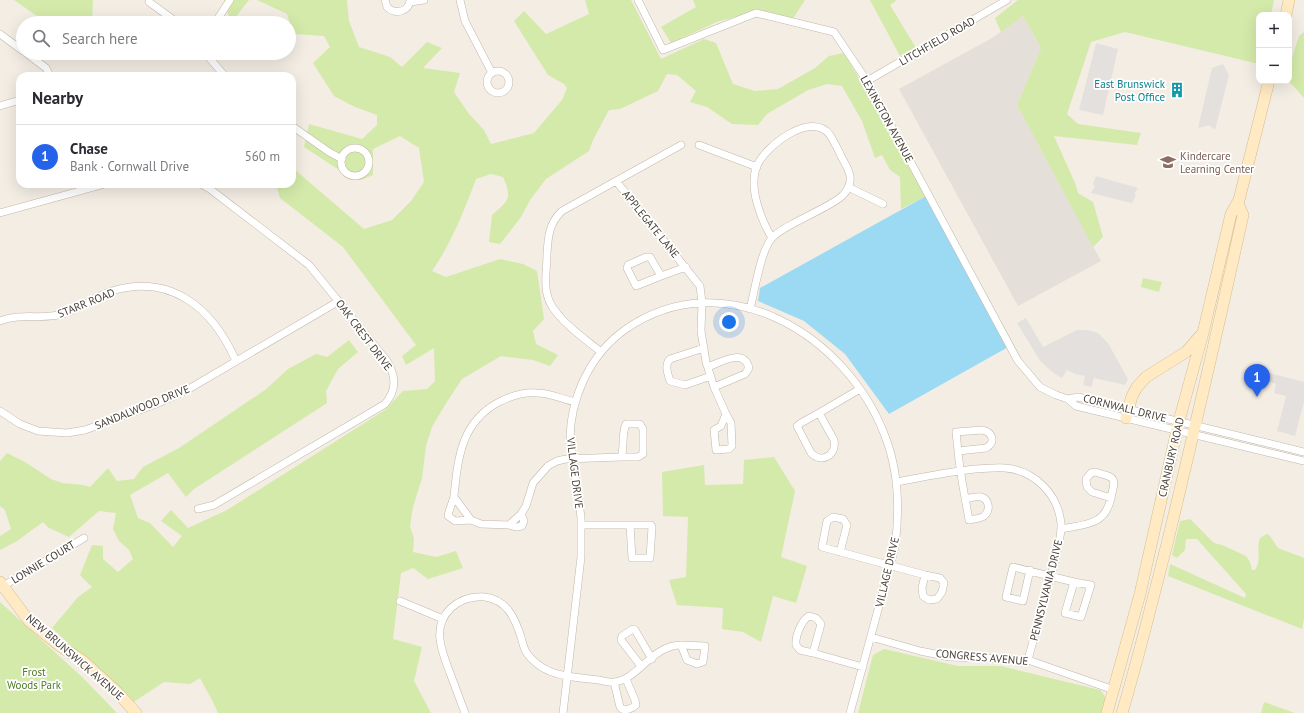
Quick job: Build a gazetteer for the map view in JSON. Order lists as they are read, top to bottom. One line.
{"streets":{"main road":["CRANBURY ROAD","NEW BRUNSWICK AVENUE"],"street":["LITCHFIELD ROAD","LEXINGTON AVENUE","APPLEGATE LANE","STARR ROAD","OAK CREST DRIVE","SANDALWOOD DRIVE","CORNWALL DRIVE","VILLAGE DRIVE","LONNIE COURT","PENNSYLVANIA DRIVE","CONGRESS AVENUE"]},"crossings":[["LITCHFIELD ROAD","LEXINGTON AVENUE"],["LEXINGTON AVENUE","CORNWALL DRIVE"],["APPLEGATE LANE","VILLAGE DRIVE"],["STARR ROAD","SANDALWOOD DRIVE"],["OAK CREST DRIVE","SANDALWOOD DRIVE"],["CORNWALL DRIVE","CRANBURY ROAD"],["CRANBURY ROAD","CONGRESS AVENUE"],["VILLAGE DRIVE","PENNSYLVANIA DRIVE"],["VILLAGE DRIVE","CONGRESS AVENUE"],["LONNIE COURT","NEW BRUNSWICK AVENUE"],["PENNSYLVANIA DRIVE","CONGRESS AVENUE"]],"parks":["Frost Woods Park"],"places":{"building":["East Brunswick Post Office"],"school or university":["Kindercare Learning Center"]},"page":{"map_buttons":["+","−"],"search":"Search here","heading":"Nearby","list":[{"mark":"1","name":"Chase","note":"Bank · Cornwall Drive","value":"560 m"}],"pins":"1"}}
